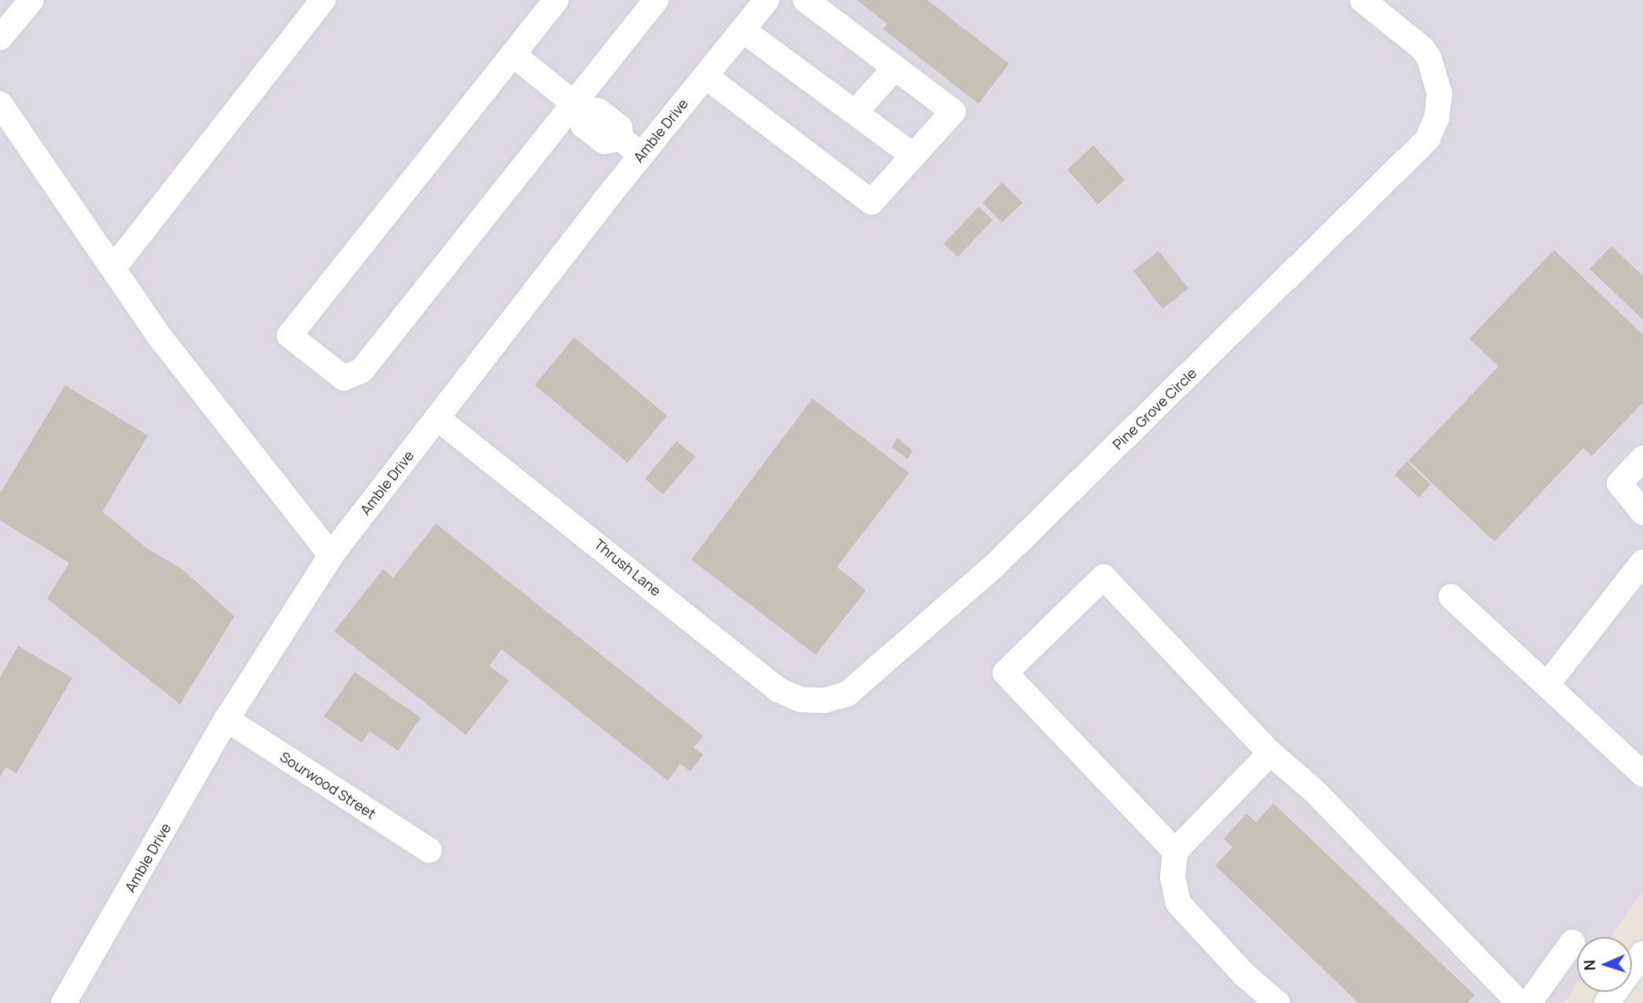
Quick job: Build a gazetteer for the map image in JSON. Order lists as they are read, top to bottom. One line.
{"streets":{"street":["Amble Drive","Pine Grove Circle","Thrush Lane","Sourwood Street"]},"crossings":[["Amble Drive","Thrush Lane"],["Amble Drive","Sourwood Street"],["Pine Grove Circle","Thrush Lane"]],"north":"left"}
